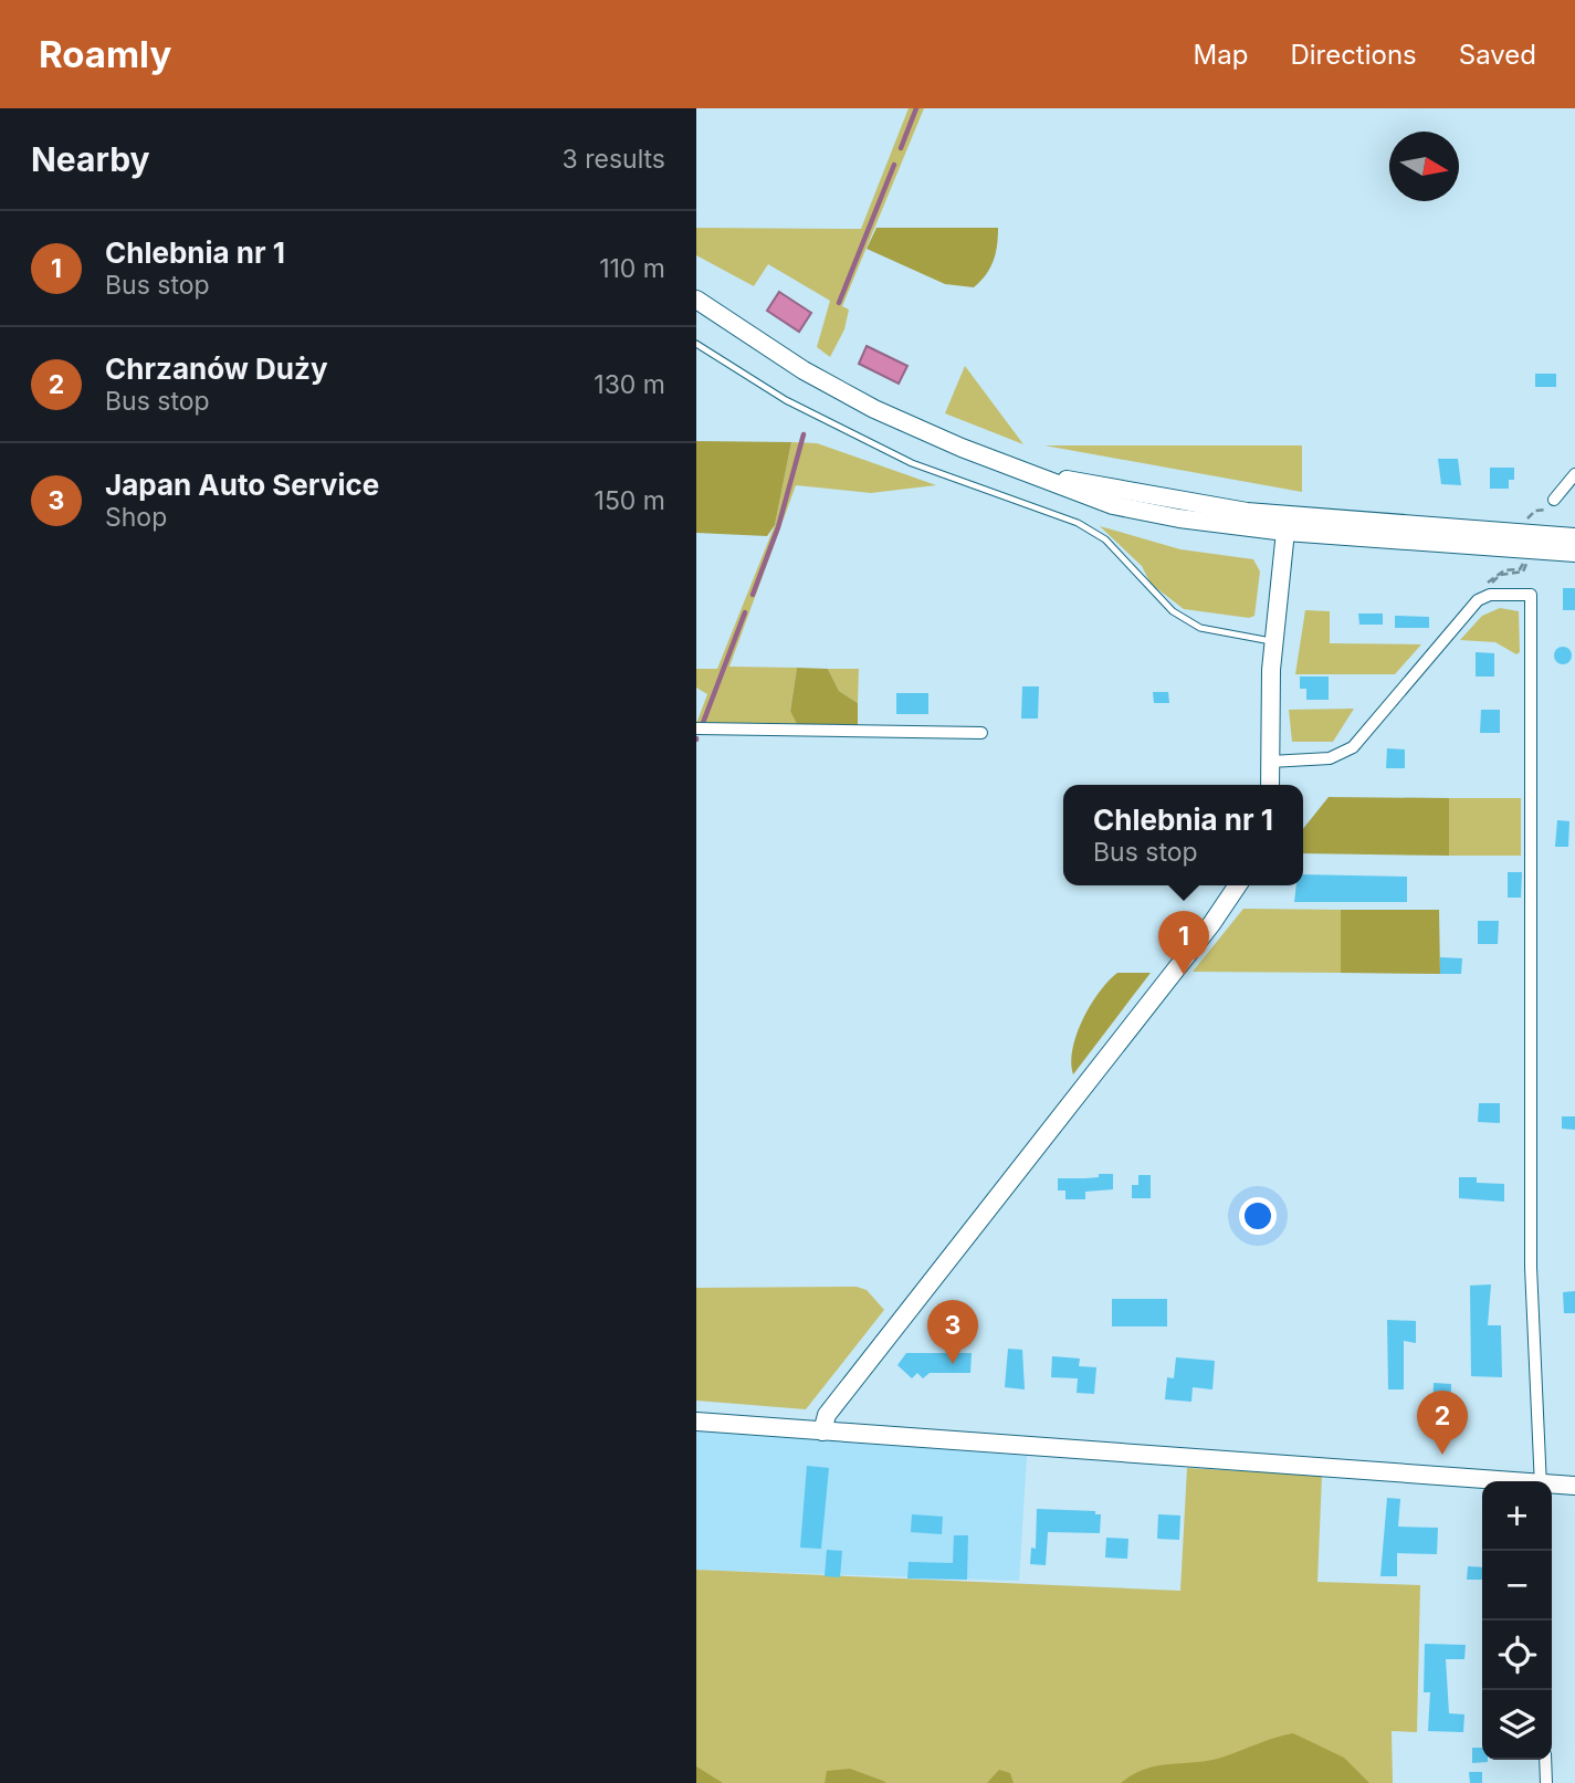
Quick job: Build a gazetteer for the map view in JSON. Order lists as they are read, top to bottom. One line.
{"north":"right","page":{"header":"Roamly","nav":["Map","Directions","Saved"],"heading":["Nearby","3 results"],"list":[{"mark":"1","name":"Chlebnia nr 1","note":"Bus stop","value":"110 m"},{"mark":"2","name":"Chrzanów Duży","note":"Bus stop","value":"130 m"},{"mark":"3","name":"Japan Auto Service","note":"Shop","value":"150 m"}],"popup":["Chlebnia nr 1","Bus stop"],"pins":["1","3","2"],"map_buttons":["+","−"]}}
